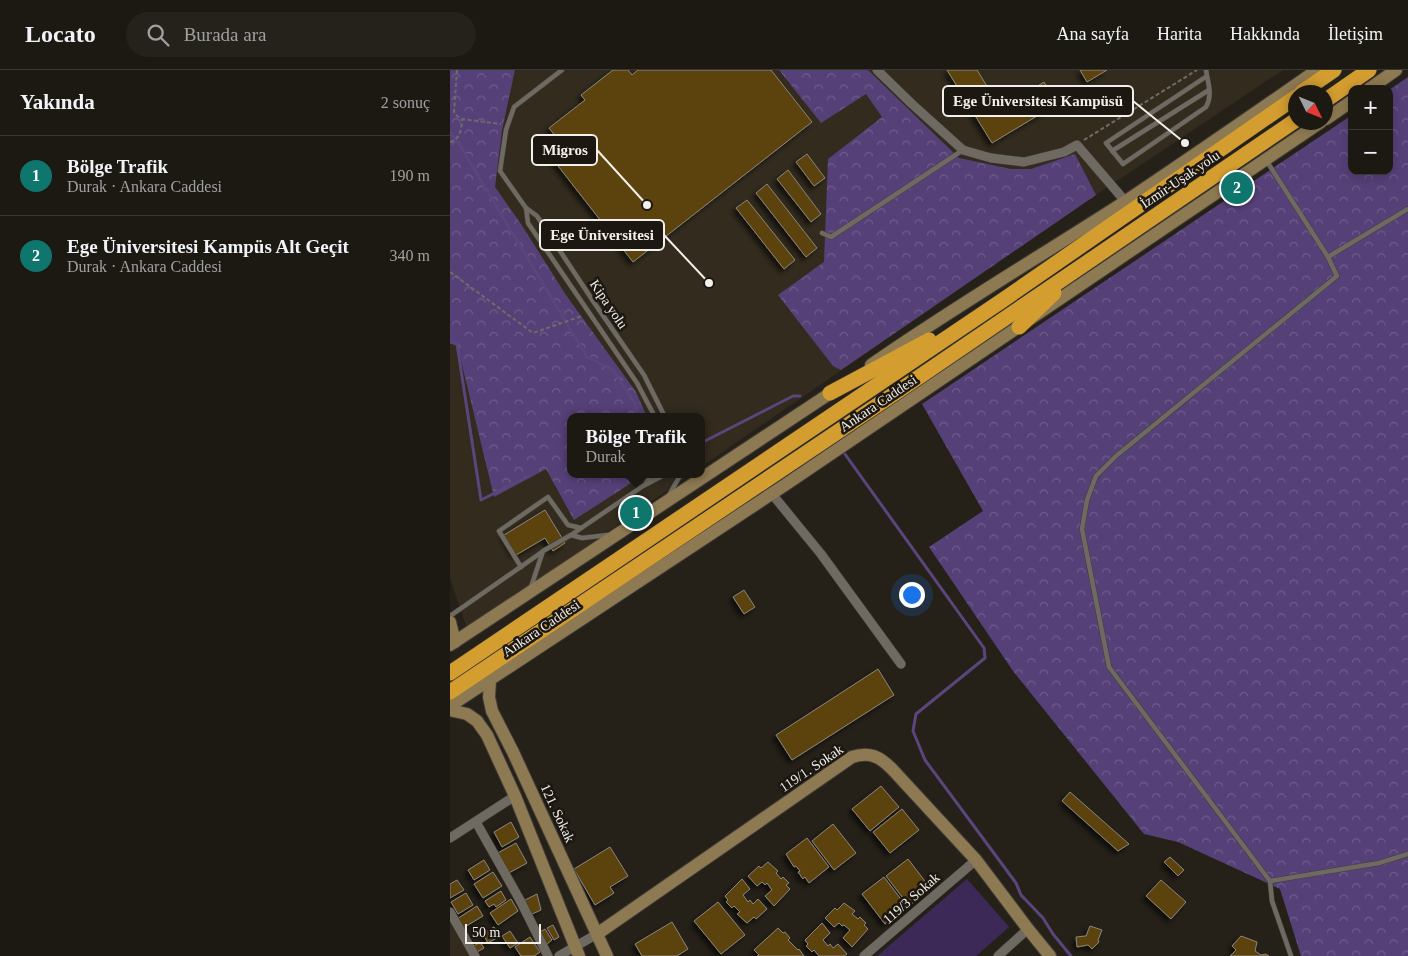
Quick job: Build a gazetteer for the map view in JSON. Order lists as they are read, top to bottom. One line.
{"streets":{"highway":["İzmir-Uşak yolu","Ankara Caddesi"],"main road":["119/1. Sokak","121. Sokak"],"street":["119/3 Sokak"],"lane":["Kipa yolu"]},"crossings":[["İzmir-Uşak yolu","Ankara Caddesi"],["Ankara Caddesi","121. Sokak"],["119/1. Sokak","121. Sokak"],["119/1. Sokak","119/3 Sokak"]],"places":["Ege Üniversitesi Kampüsü","Migros","Ege Üniversitesi"],"scale_bar":"50 m","north":"bottom right","page":{"header":"Locato","search":"Burada ara","nav":["Ana sayfa","Harita","Hakkında","İletişim"],"heading":["Yakında","2 sonuç"],"map_buttons":["+","−"],"list":[{"mark":"1","name":"Bölge Trafik","note":"Durak · Ankara Caddesi","value":"190 m"},{"mark":"2","name":"Ege Üniversitesi Kampüs Alt Geçit","note":"Durak · Ankara Caddesi","value":"340 m"}],"pins":["2","1"],"popup":["Bölge Trafik","Durak"],"scale":"50 m"}}
